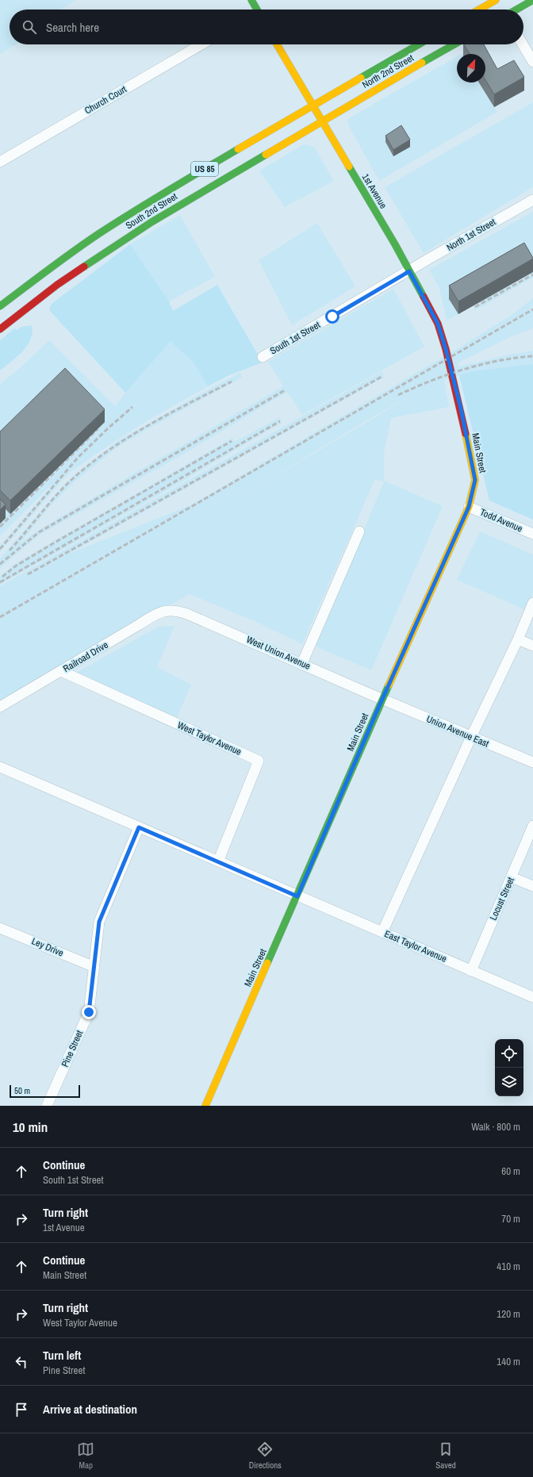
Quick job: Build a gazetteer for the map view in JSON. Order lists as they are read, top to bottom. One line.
{"streets":{"main road":["North 2nd Street","US 85","1st Avenue","South 2nd Street","Main Street"],"street":["Church Court","North 1st Street","South 1st Street","Todd Avenue","West Union Avenue","Railroad Drive","Union Avenue East","West Taylor Avenue","Locust Street","East Taylor Avenue","Ley Drive","Pine Street"]},"crossings":[["North 2nd Street","1st Avenue"],["North 2nd Street","South 2nd Street"],["1st Avenue","South 2nd Street"],["1st Avenue","North 1st Street"],["1st Avenue","South 1st Street"],["1st Avenue","Main Street"],["North 1st Street","South 1st Street"],["Main Street","Todd Avenue"],["Main Street","West Union Avenue"],["Main Street","Union Avenue East"],["Main Street","East Taylor Avenue"],["West Union Avenue","Railroad Drive"],["West Union Avenue","Union Avenue East"],["Railroad Drive","West Taylor Avenue"],["Locust Street","East Taylor Avenue"],["Ley Drive","Pine Street"]],"scale_bar":"50 m","north":"top right","page":{"search":"Search here","scale":"50 m","heading":["10 min","Walk · 800 m"],"list":[["Continue","South 1st Street","60 m"],["Turn right","1st Avenue","70 m"],["Continue","Main Street","410 m"],["Turn right","West Taylor Avenue","120 m"],["Turn left","Pine Street","140 m"],"Arrive at destination"],"nav":["Map","Directions","Saved"]}}
